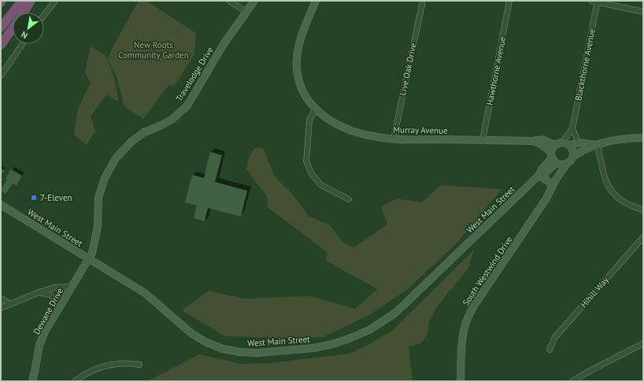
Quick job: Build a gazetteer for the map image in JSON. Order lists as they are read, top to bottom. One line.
{"streets":{"street":["Blackthorne Avenue","Live Oak Drive","Hawthorne Avenue","Travelodge Drive","Murray Avenue","West Main Street","South Westwind Drive","Hihill Way","Dewane Drive"]},"crossings":[["Blackthorne Avenue","Murray Avenue"],["Blackthorne Avenue","West Main Street"],["Blackthorne Avenue","South Westwind Drive"],["Live Oak Drive","Murray Avenue"],["Hawthorne Avenue","Murray Avenue"],["Travelodge Drive","West Main Street"],["Travelodge Drive","Dewane Drive"],["Murray Avenue","West Main Street"],["Murray Avenue","South Westwind Drive"],["West Main Street","South Westwind Drive"]],"parks":["New Roots Community Garden"],"places":["7-Eleven"],"north":"bottom left"}
